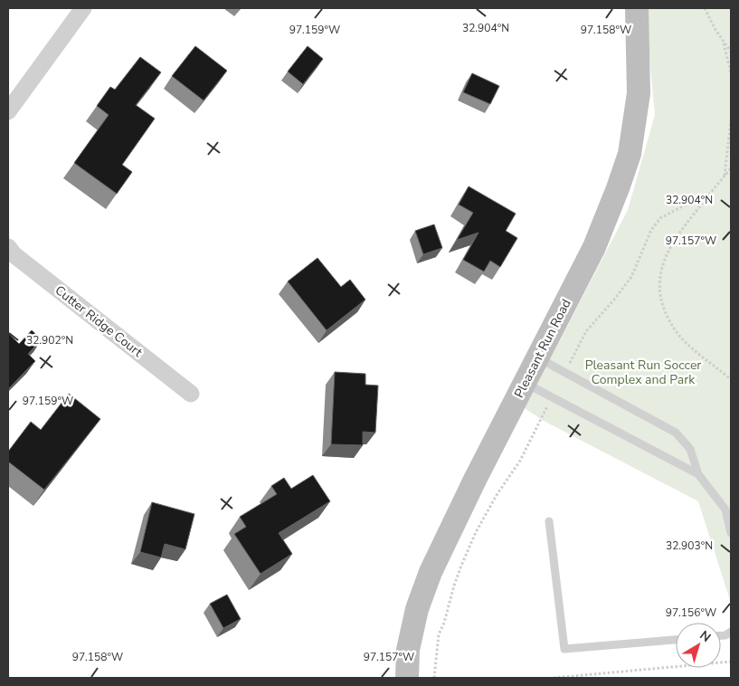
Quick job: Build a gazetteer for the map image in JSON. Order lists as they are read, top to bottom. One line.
{"streets":{"main road":["Pleasant Run Road"],"street":["Cutter Ridge Court"]},"parks":["Pleasant Run Soccer Complex and Park"],"north":"top right","coordinates":["32.904°N","97.158°W","97.159°W","97.157°W","32.902°N","32.903°N","97.156°W"]}
